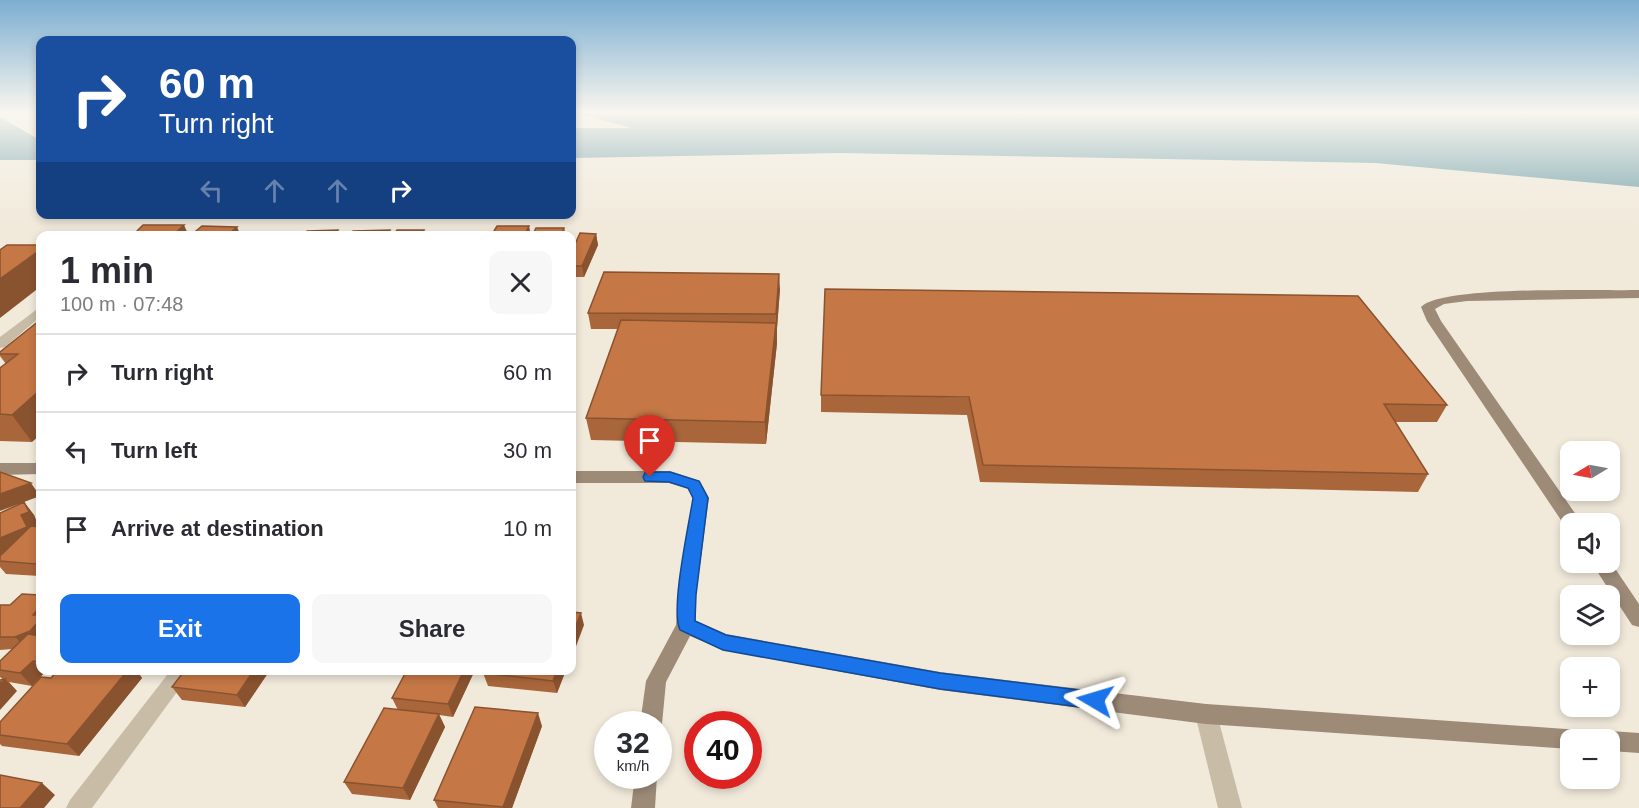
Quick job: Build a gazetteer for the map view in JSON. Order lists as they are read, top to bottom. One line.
{"north":"left","page":{"turn":["60 m","Turn right"],"heading":["1 min","100 m · 07:48"],"list":[{"name":"Turn right","value":"60 m"},{"name":"Turn left","value":"30 m"},{"name":"Arrive at destination","value":"10 m"}],"map_buttons":["+","−"],"buttons":["Exit","Share"],"speed":"32 km/h","limit":"40"}}
